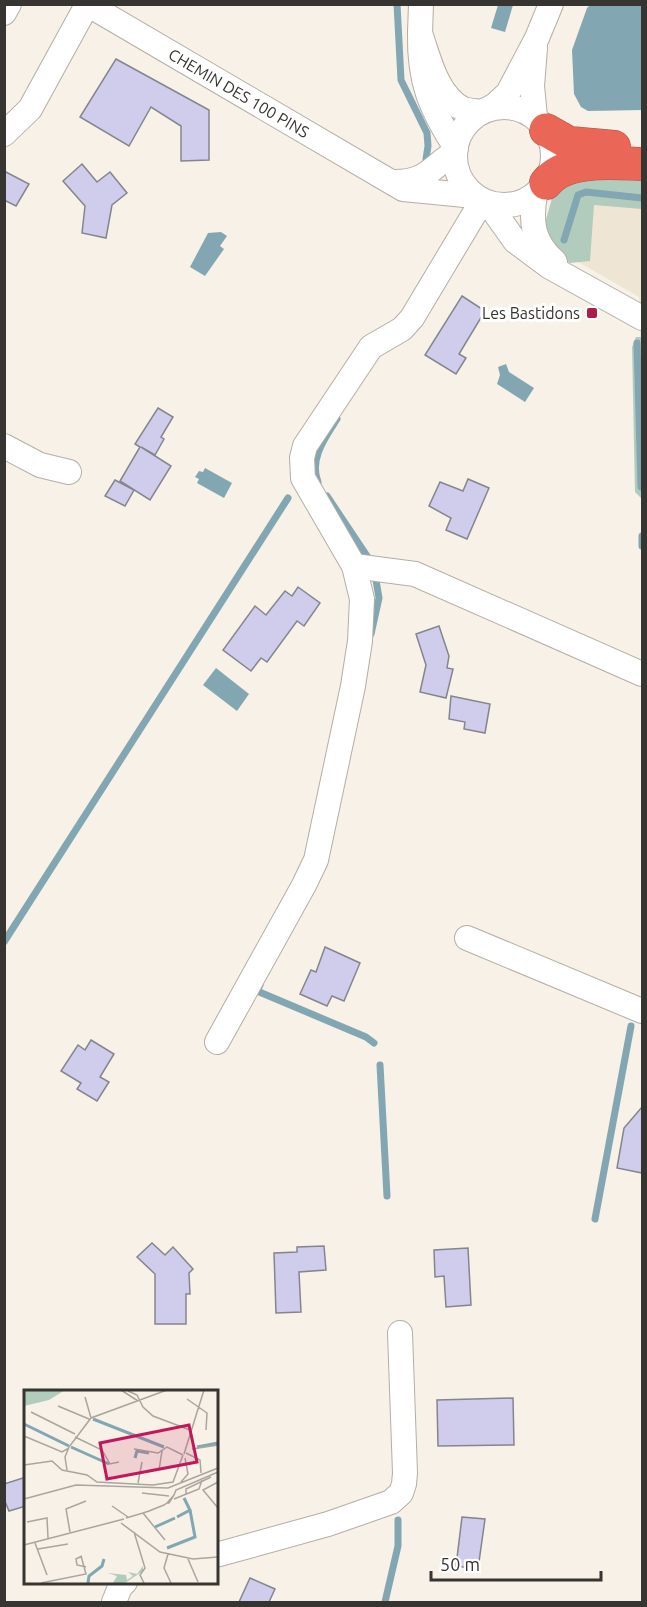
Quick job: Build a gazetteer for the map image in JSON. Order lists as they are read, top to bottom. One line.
{"streets":{"street":["CHEMIN DES 100 PINS"]},"places":{"transit":["Les Bastidons"]},"scale_bar":"50 m"}
